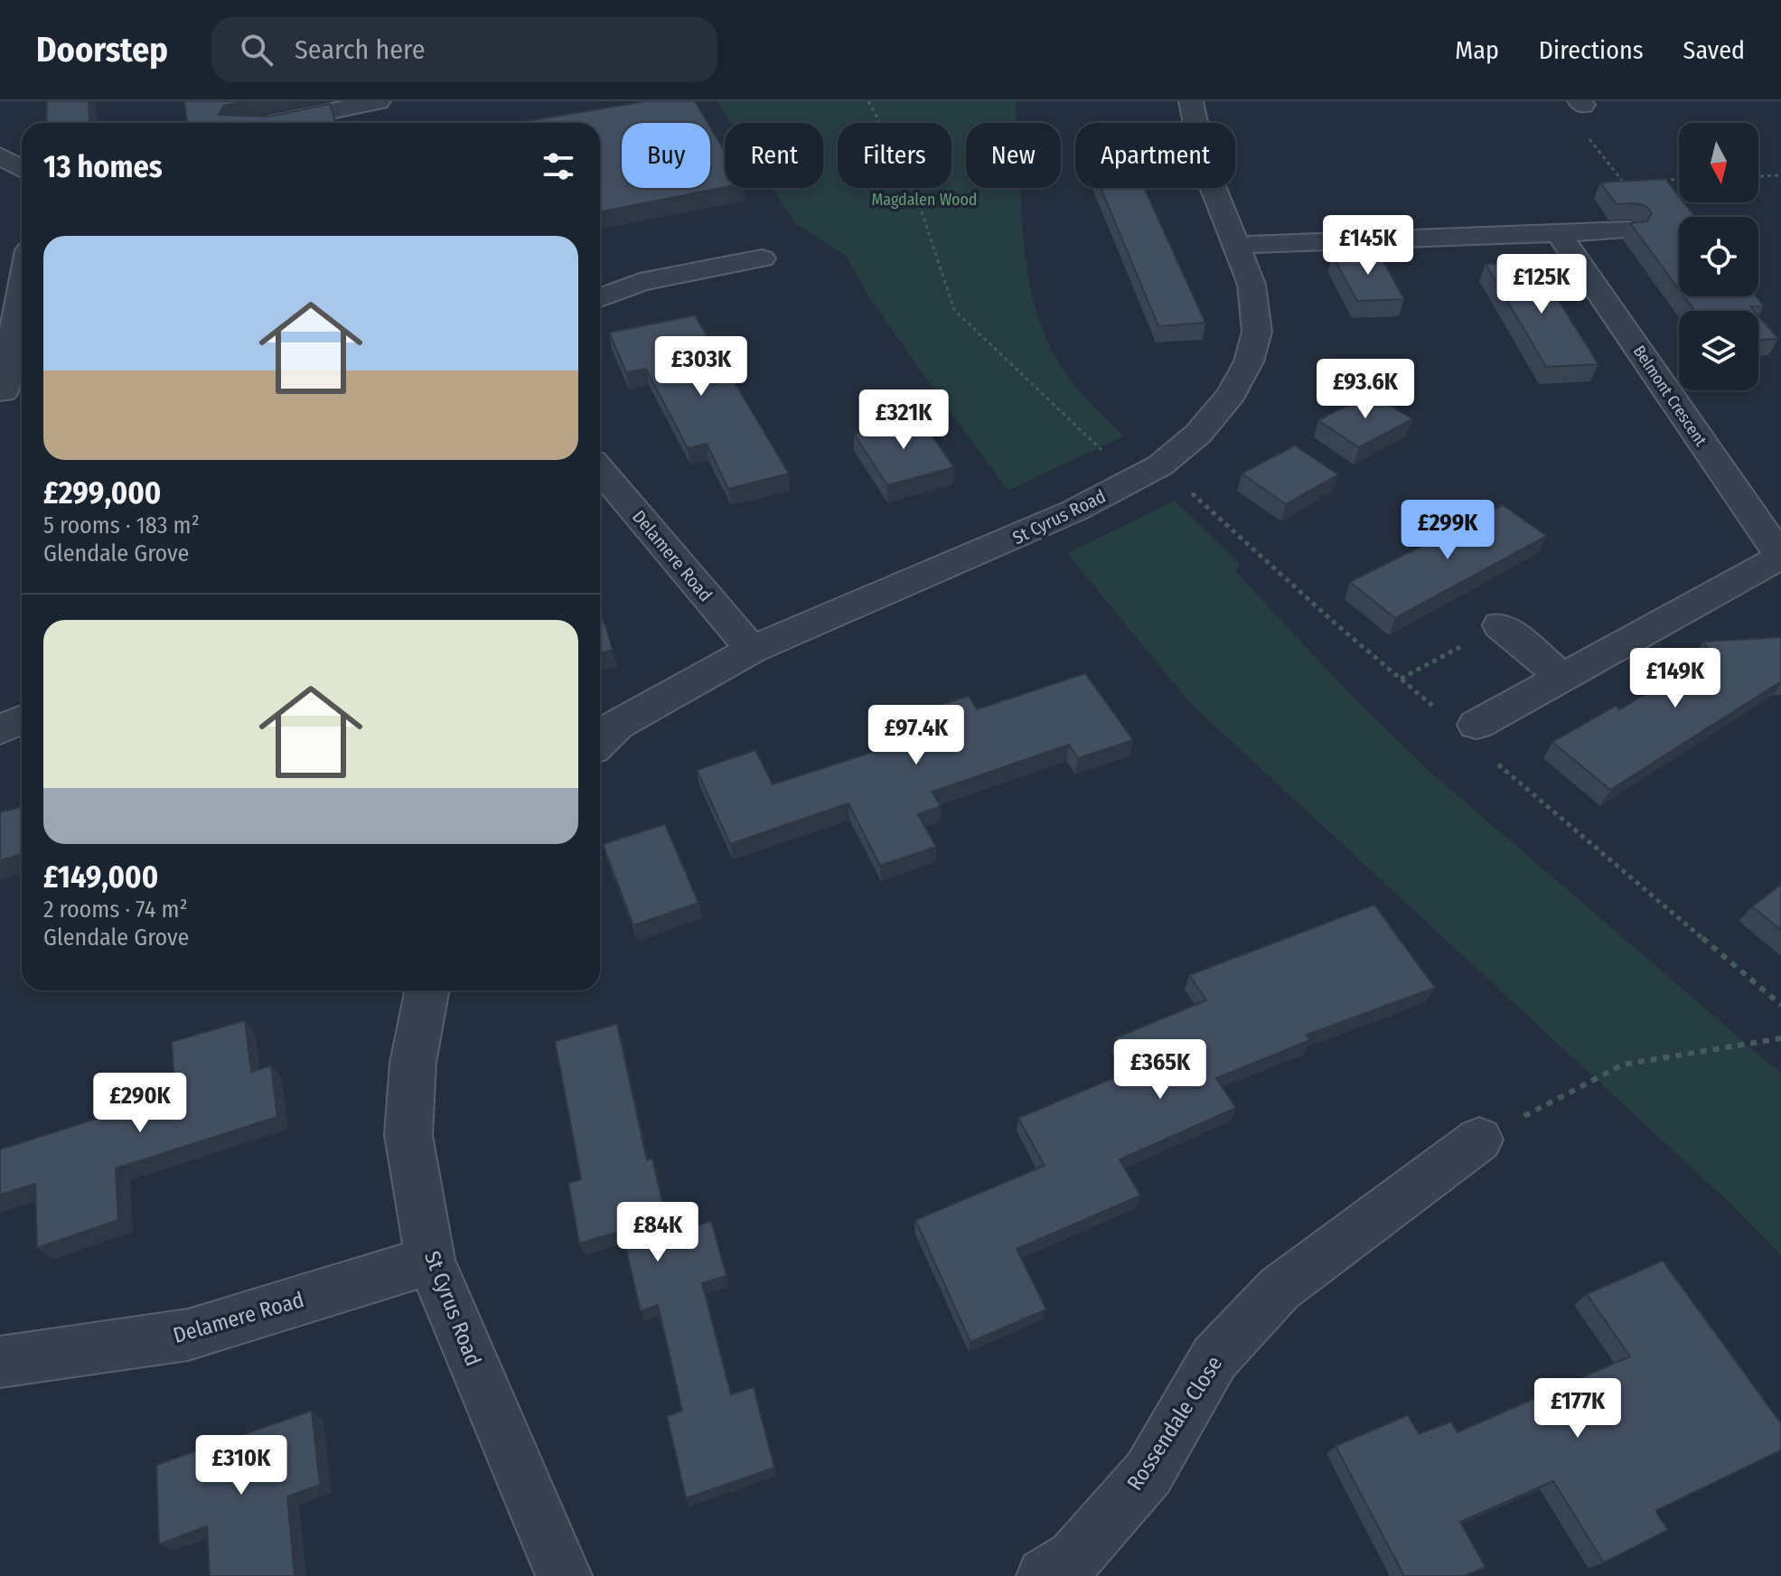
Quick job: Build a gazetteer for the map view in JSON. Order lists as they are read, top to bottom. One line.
{"streets":{"street":["Belmont Crescent","St Cyrus Road","Delamere Road","Rossendale Close"]},"crossings":[["St Cyrus Road","Delamere Road"]],"parks":["Magdalen Wood"],"north":"bottom","page":{"header":"Doorstep","search":"Search here","nav":["Map","Directions","Saved"],"chip":["Buy","Rent","Filters","New","Apartment"],"heading":"13 homes","list":[{"name":"£299,000","note":"5 rooms · 183 m² · Glendale Grove"},{"name":"£149,000","note":"2 rooms · 74 m² · Glendale Grove"}],"price":["£145K","£125K","£303K","£93.6K","£321K","£299K","£149K","£97.4K","£365K","£290K","£84K","£177K","£310K"]}}
